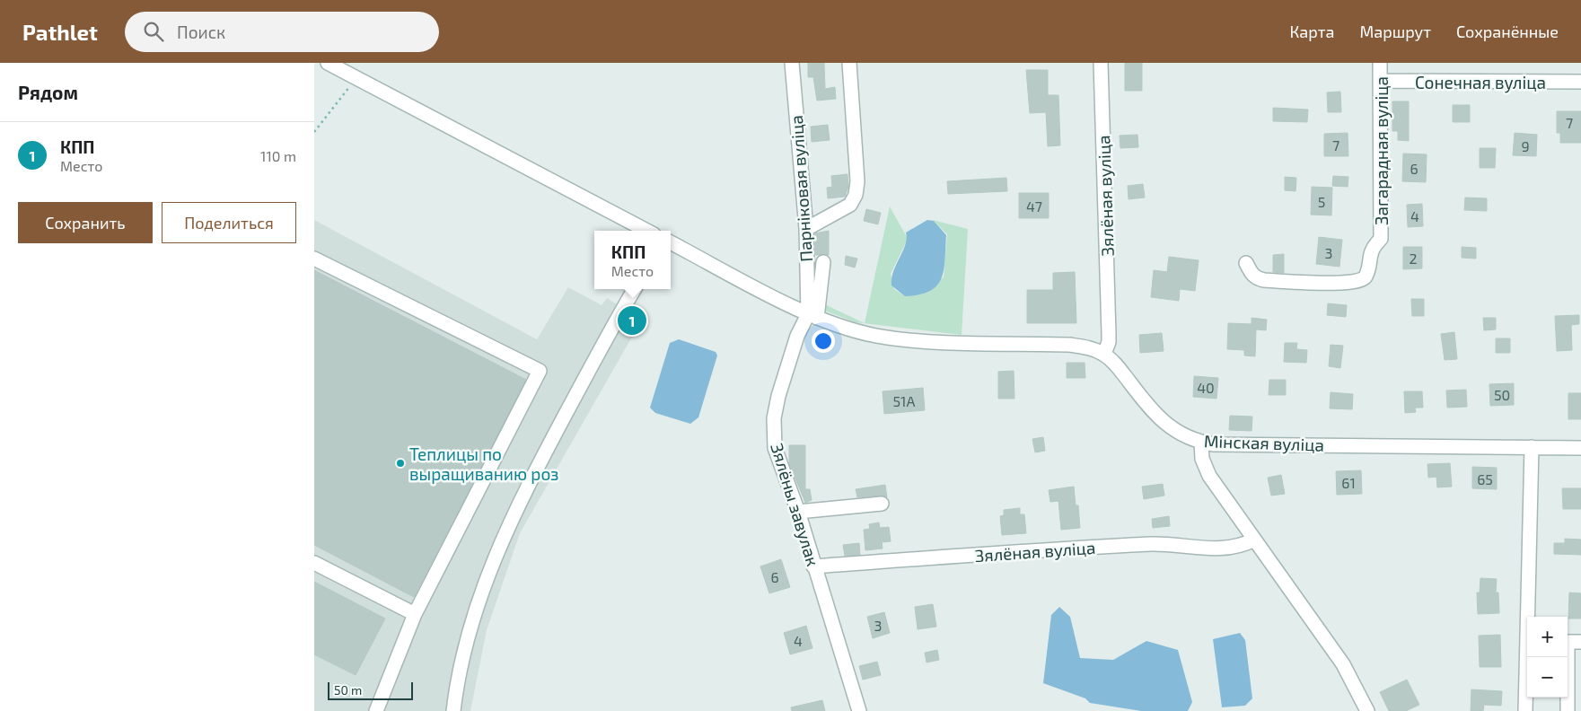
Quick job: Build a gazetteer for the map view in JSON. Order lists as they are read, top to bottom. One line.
{"streets":{"street":["Сонечная вуліца","Загарадная вуліца","Парніковая вуліца","Зялёная вуліца","Мінская вуліца","Зялёны завулак"]},"crossings":[["Сонечная вуліца","Загарадная вуліца"],["Парніковая вуліца","Зялёны завулак"],["Зялёная вуліца","Мінская вуліца"],["Зялёная вуліца","Зялёны завулак"]],"places":["Теплицы по выращиванию роз"],"house_numbers":["7","7","9","6","5","47","4","3","2","40","50","51А","65","61","6","3","4"],"scale_bar":"50 m","page":{"header":"Pathlet","search":"Поиск","nav":["Карта","Маршрут","Сохранённые"],"heading":"Рядом","list":[{"mark":"1","name":"КПП","note":"Место","value":"110 m"}],"buttons":["Сохранить","Поделиться"],"popup":["КПП","Место"],"pins":"1","map_buttons":["+","−"],"scale":"50 m"}}
